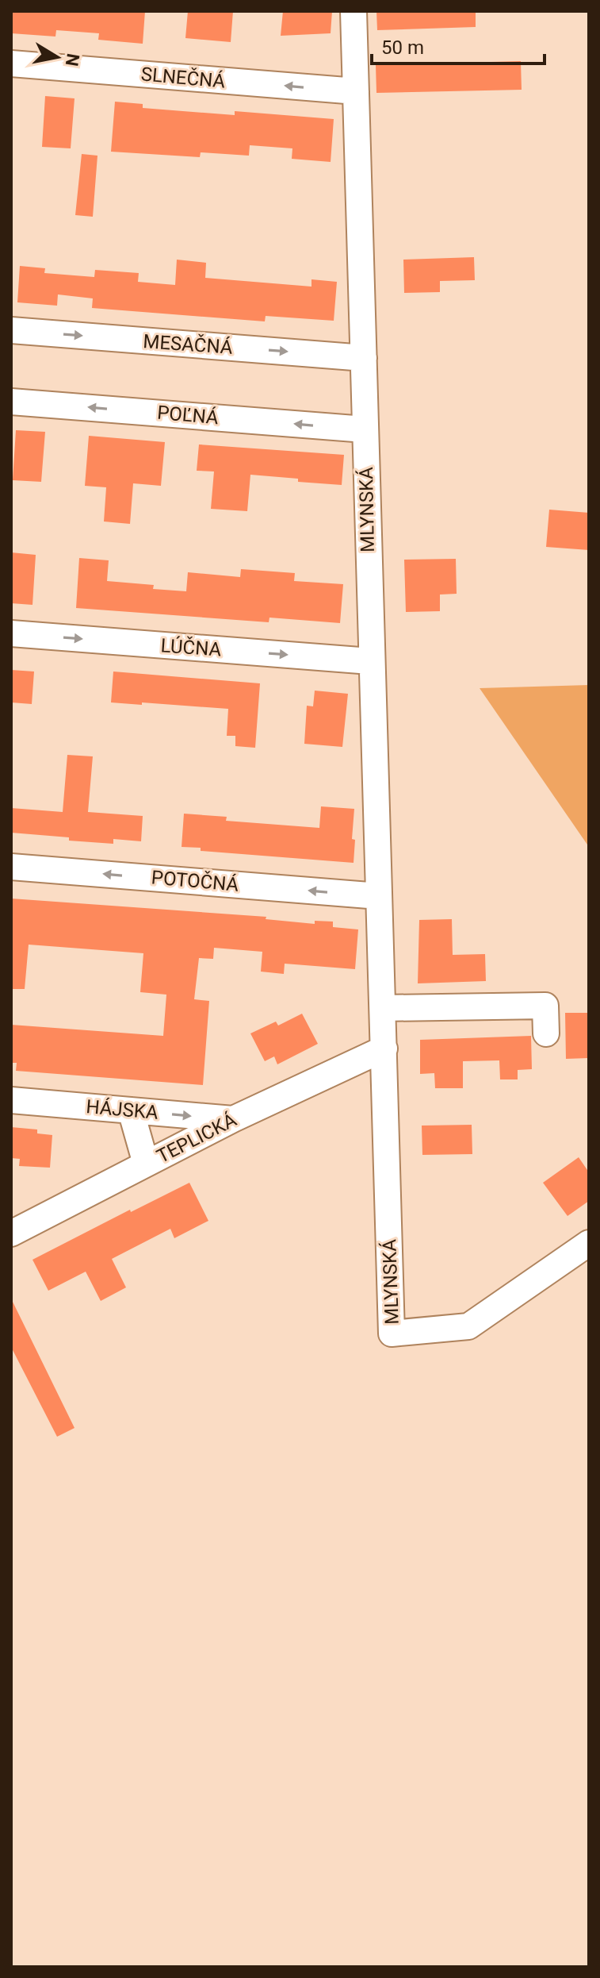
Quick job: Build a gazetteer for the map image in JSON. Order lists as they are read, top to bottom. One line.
{"streets":{"street":["SLNEČNÁ","MESAČNÁ","POĽNÁ","MLYNSKÁ","LÚČNA","POTOČNÁ","HÁJSKA","TEPLICKÁ"]},"crossings":[["SLNEČNÁ","MLYNSKÁ"],["MESAČNÁ","MLYNSKÁ"],["POĽNÁ","MLYNSKÁ"],["MLYNSKÁ","LÚČNA"],["MLYNSKÁ","POTOČNÁ"],["MLYNSKÁ","TEPLICKÁ"],["HÁJSKA","TEPLICKÁ"]],"one_way":["SLNEČNÁ","MESAČNÁ","POĽNÁ","LÚČNA","POTOČNÁ","HÁJSKA"],"scale_bar":"50 m","north":"right"}
